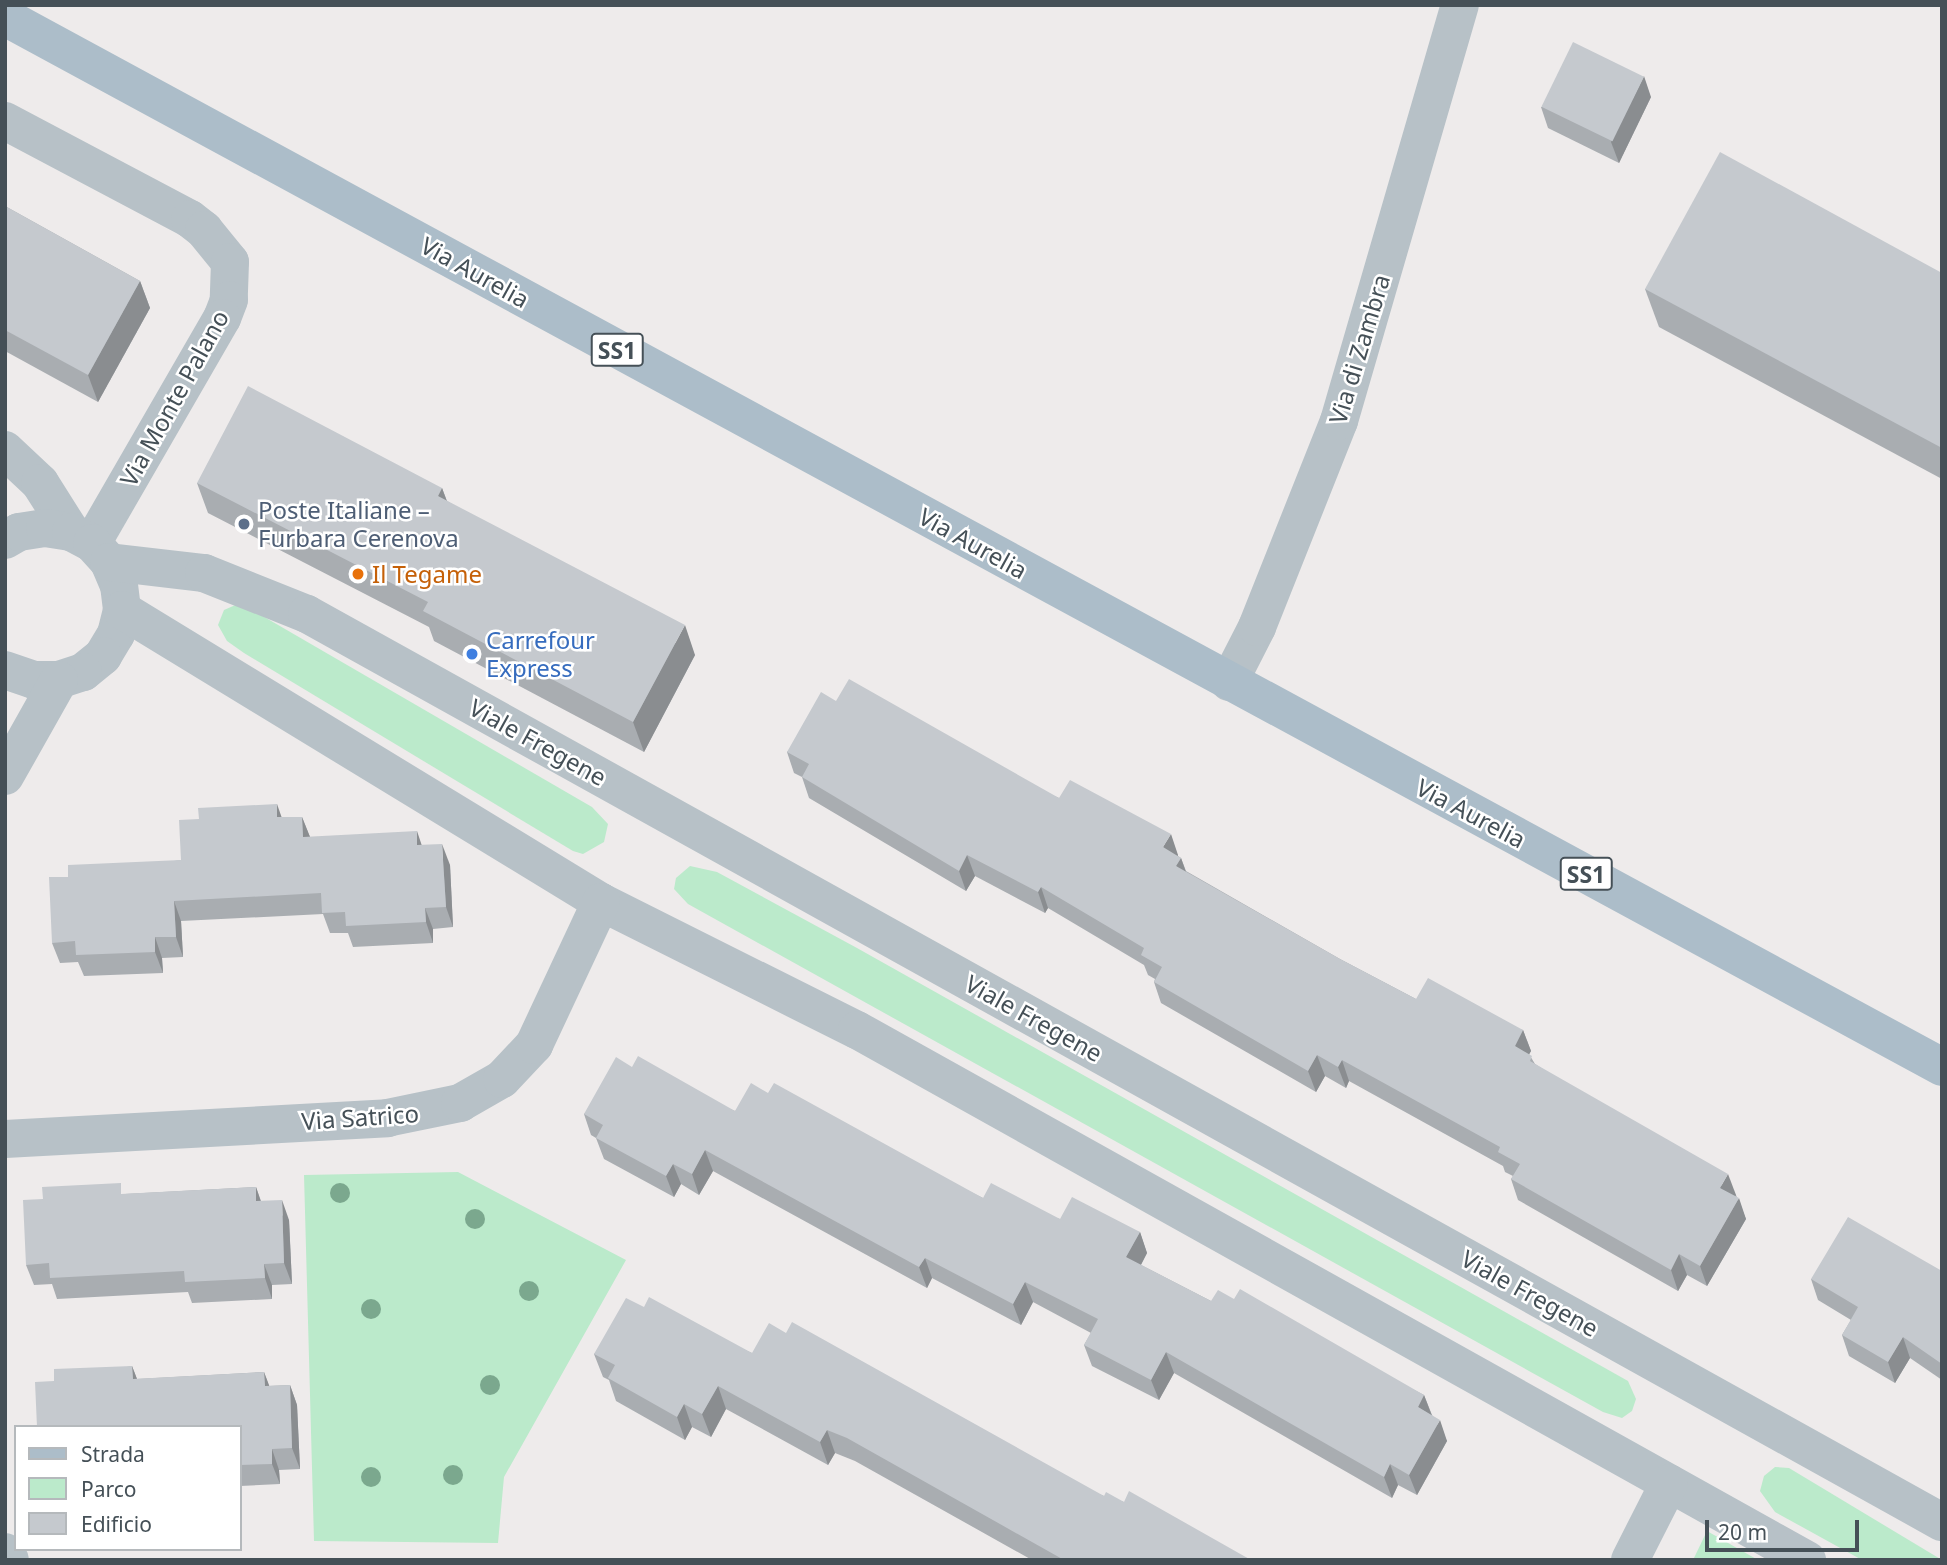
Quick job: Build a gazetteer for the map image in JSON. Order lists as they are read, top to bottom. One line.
{"streets":{"main road":["Via Aurelia","SS1"],"street":["Via di Zambra","Via Monte Palano","Viale Fregene","Via Satrico"]},"crossings":[["Via Aurelia","Via di Zambra"],["Via Monte Palano","Viale Fregene"]],"places":["Poste Italiane – Furbara Cerenova","Il Tegame","Carrefour Express"],"legend":["Strada","Parco","Edificio"],"scale_bar":"20 m"}
